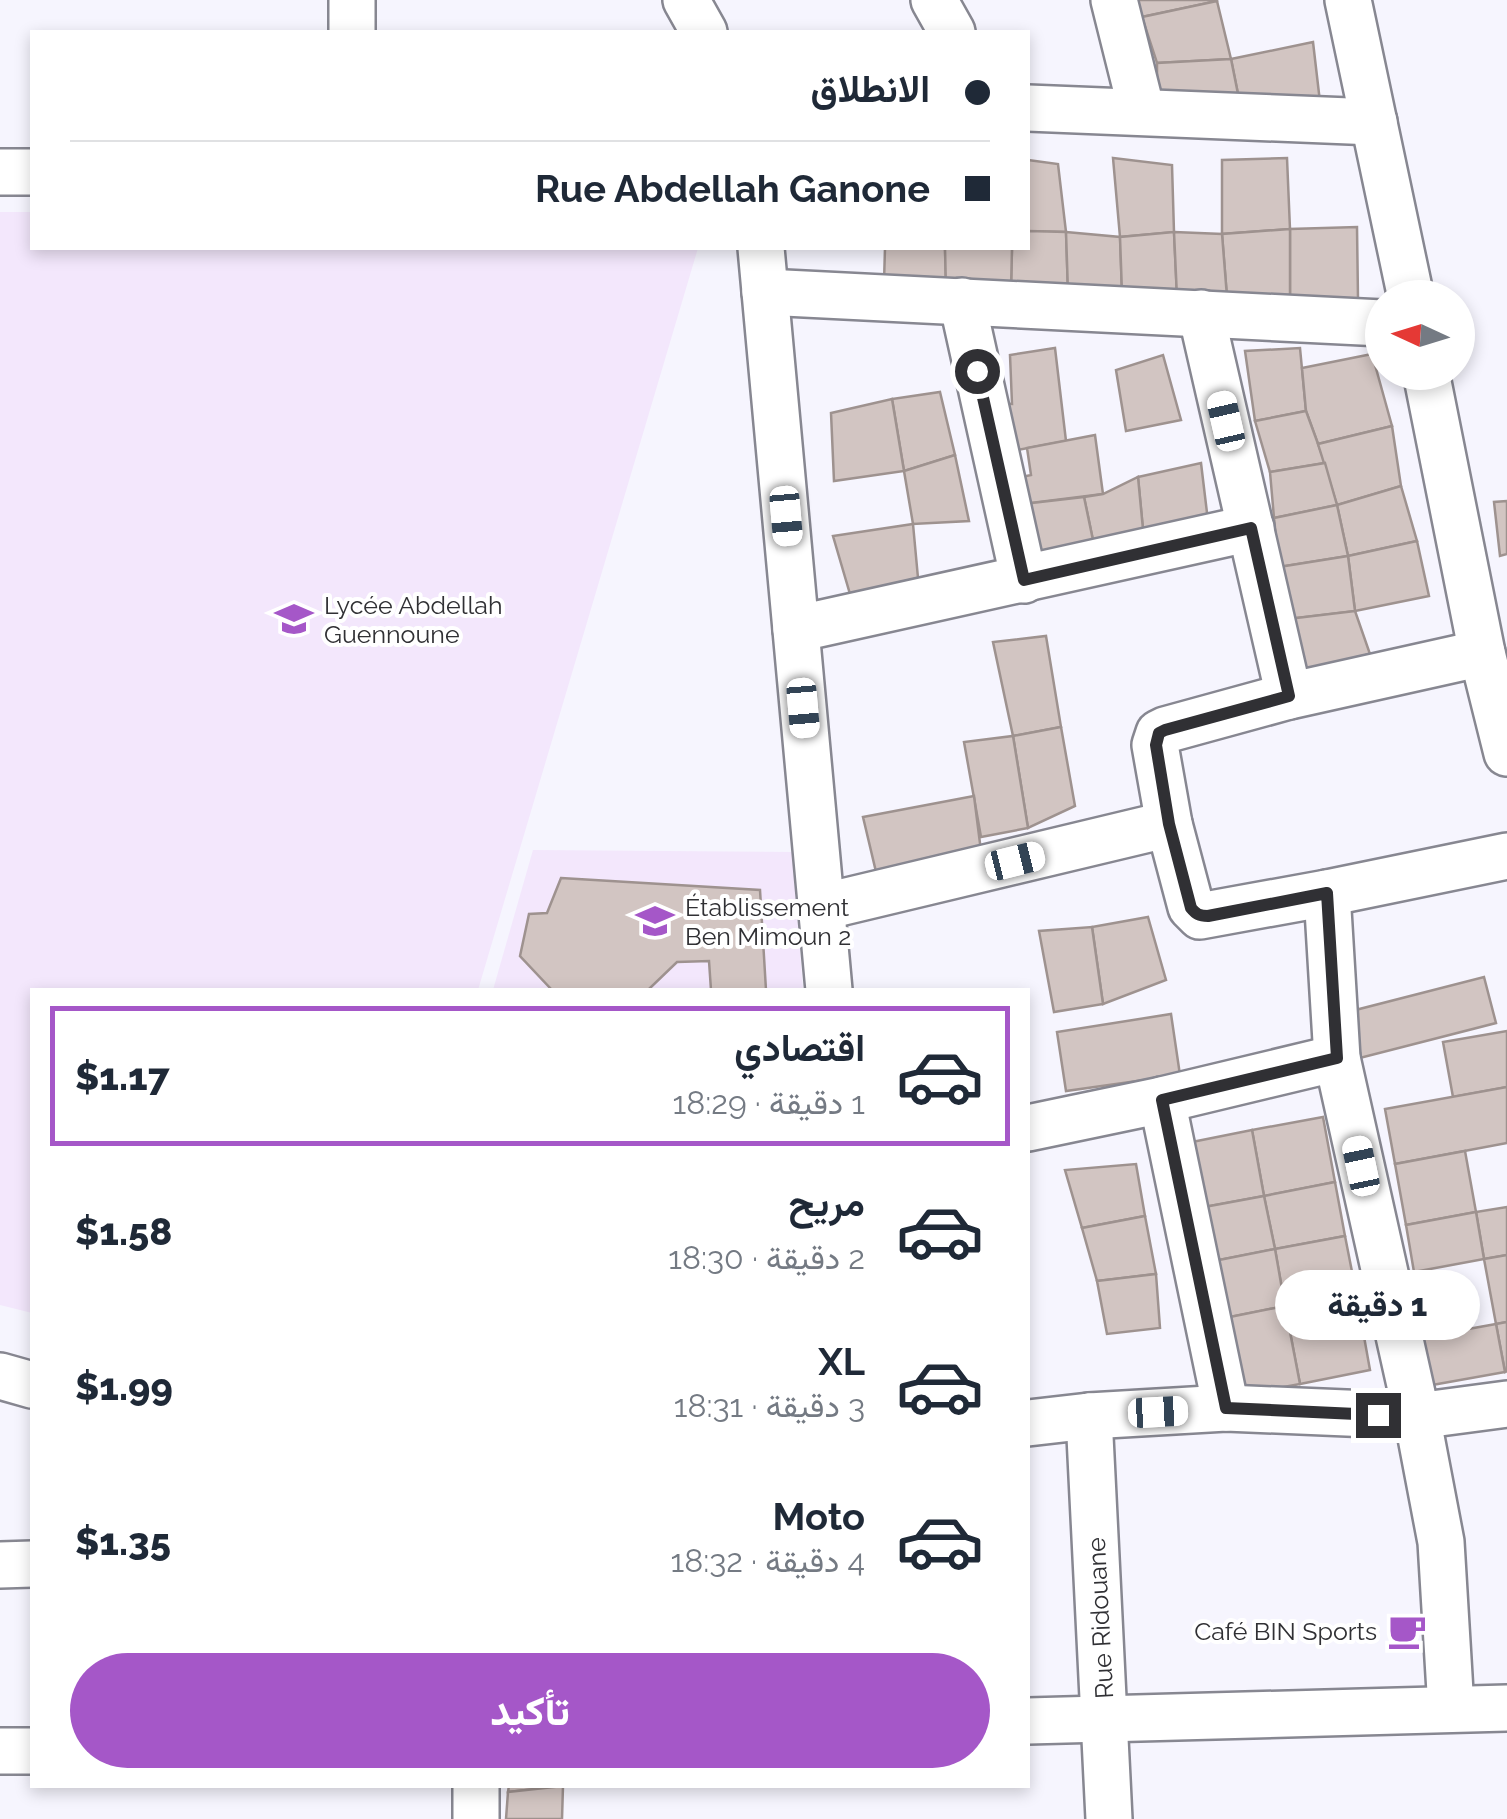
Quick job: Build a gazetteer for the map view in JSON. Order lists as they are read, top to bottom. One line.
{"streets":{"street":["Rue Ridouane"]},"places":{"school or university":["Lycée Abdellah Guennoune","Établissement Ben Mimoun 2"],"cafe":["Café BIN Sports"]},"north":"left","page":{"banner":["الانطلاق","Rue Abdellah Ganone"],"list":[{"name":"اقتصادي","note":"1 دقيقة · 18:29","value":"$1.17"},{"name":"مريح","note":"2 دقيقة · 18:30","value":"$1.58"},{"name":"XL","note":"3 دقيقة · 18:31","value":"$1.99"},{"name":"Moto","note":"4 دقيقة · 18:32","value":"$1.35"}],"bubble":"1 دقيقة","buttons":"تأكيد"}}
